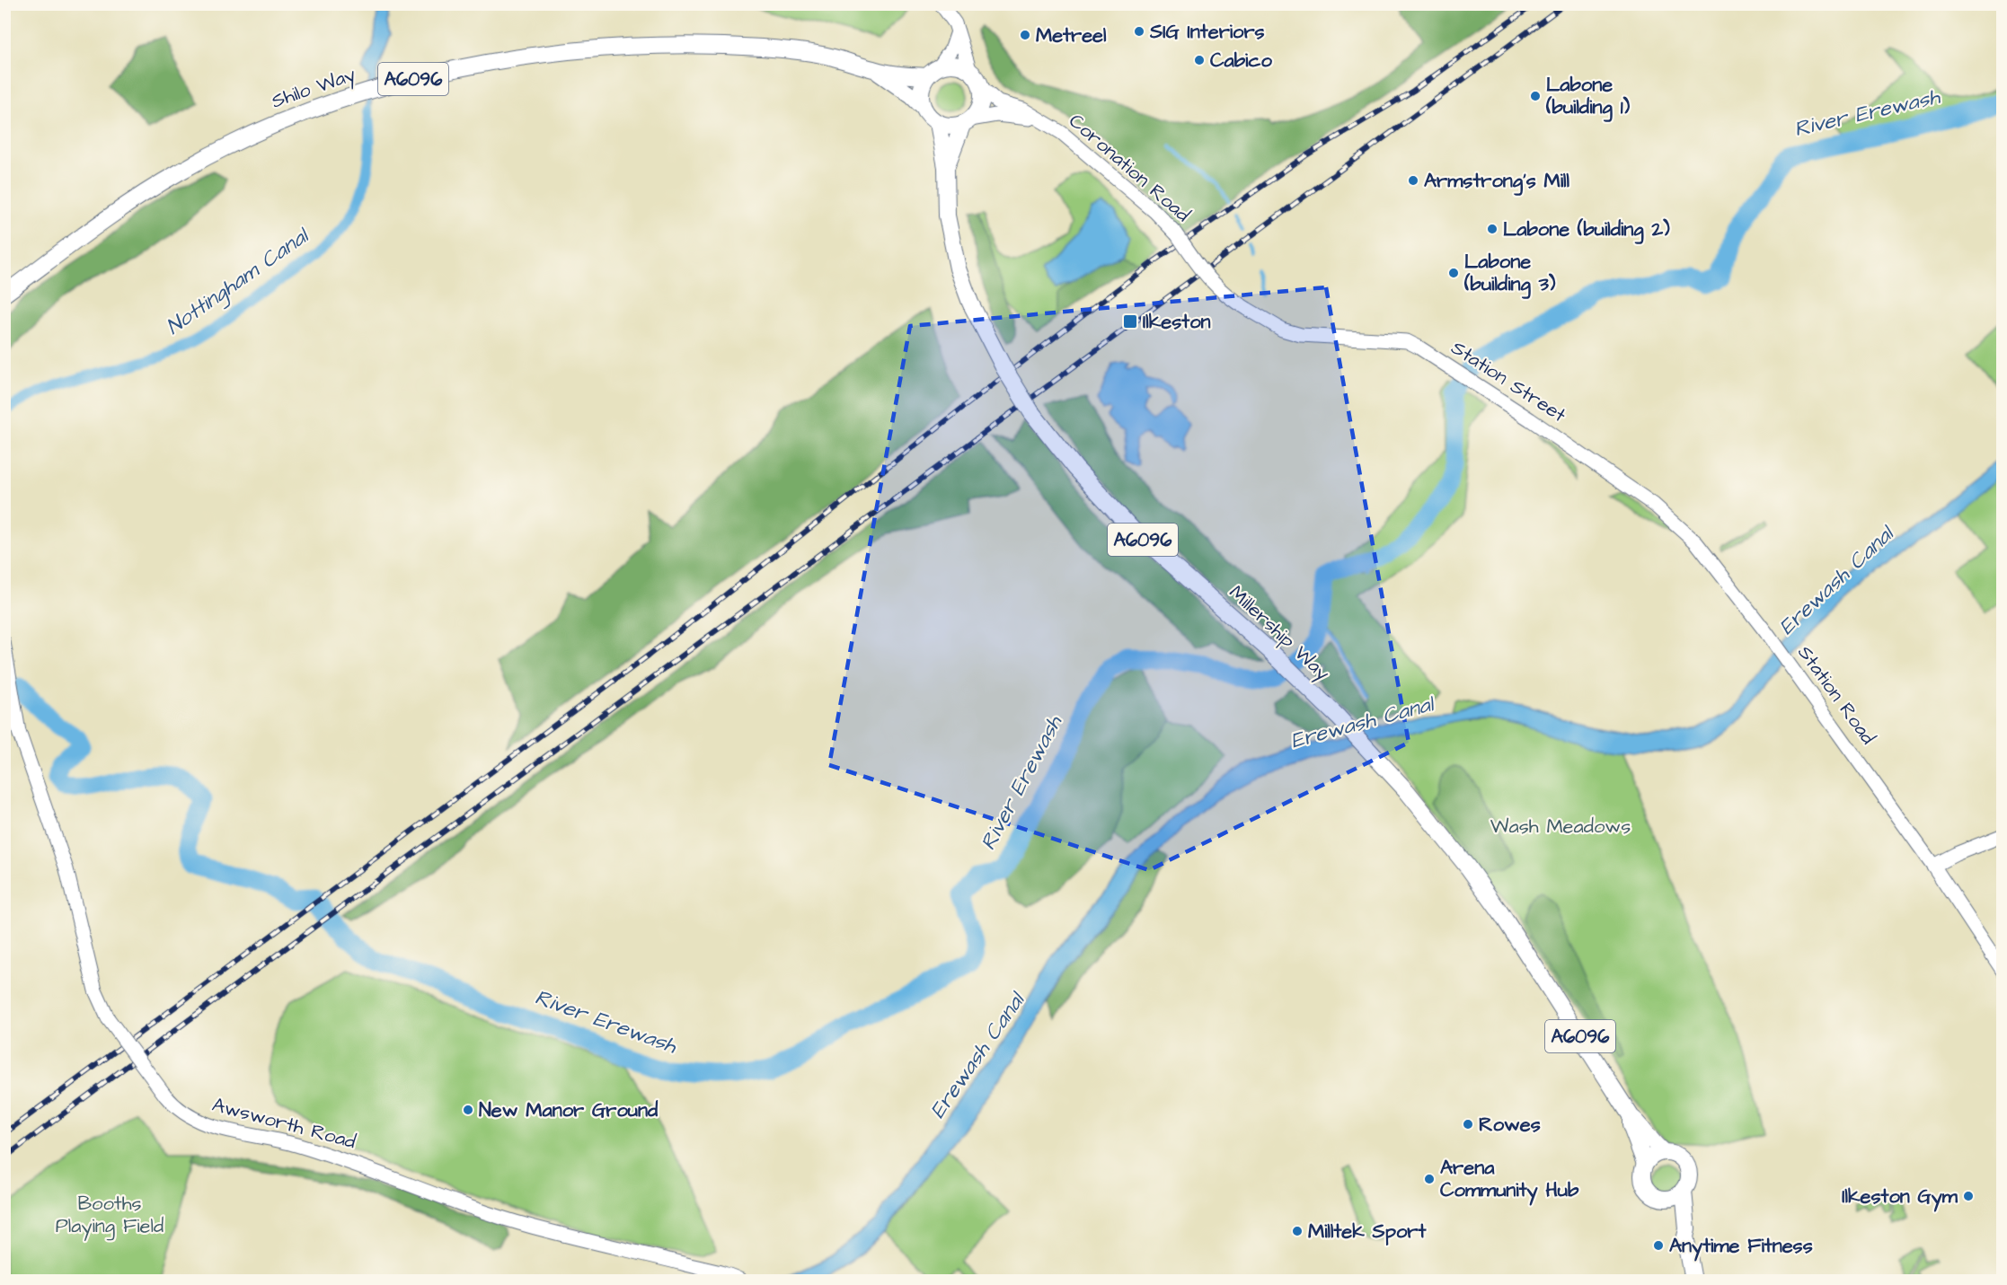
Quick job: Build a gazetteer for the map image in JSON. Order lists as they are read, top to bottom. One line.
{"streets":{"main road":["A6096","Shilo Way","Millership Way"],"street":["Coronation Road","Station Street","Station Road","Awsworth Road"]},"crossings":[["A6096","Millership Way"],["Shilo Way","Coronation Road"],["Shilo Way","Millership Way"],["Coronation Road","Station Street"],["Coronation Road","Millership Way"],["Station Street","Station Road"]],"water":["River Erewash","Nottingham Canal","Erewash Canal"],"parks":["Wash Meadows","Booths Playing Field"],"places":{"other":["SIG Interiors","Metreel","Cabico","Labone (building 1)","Armstrong's Mill","Labone (building 2)","Labone (building 3)","New Manor Ground","Rowes","Arena Community Hub","Ilkeston Gym","Milltek Sport","Anytime Fitness"],"transit":["Ilkeston"]}}
